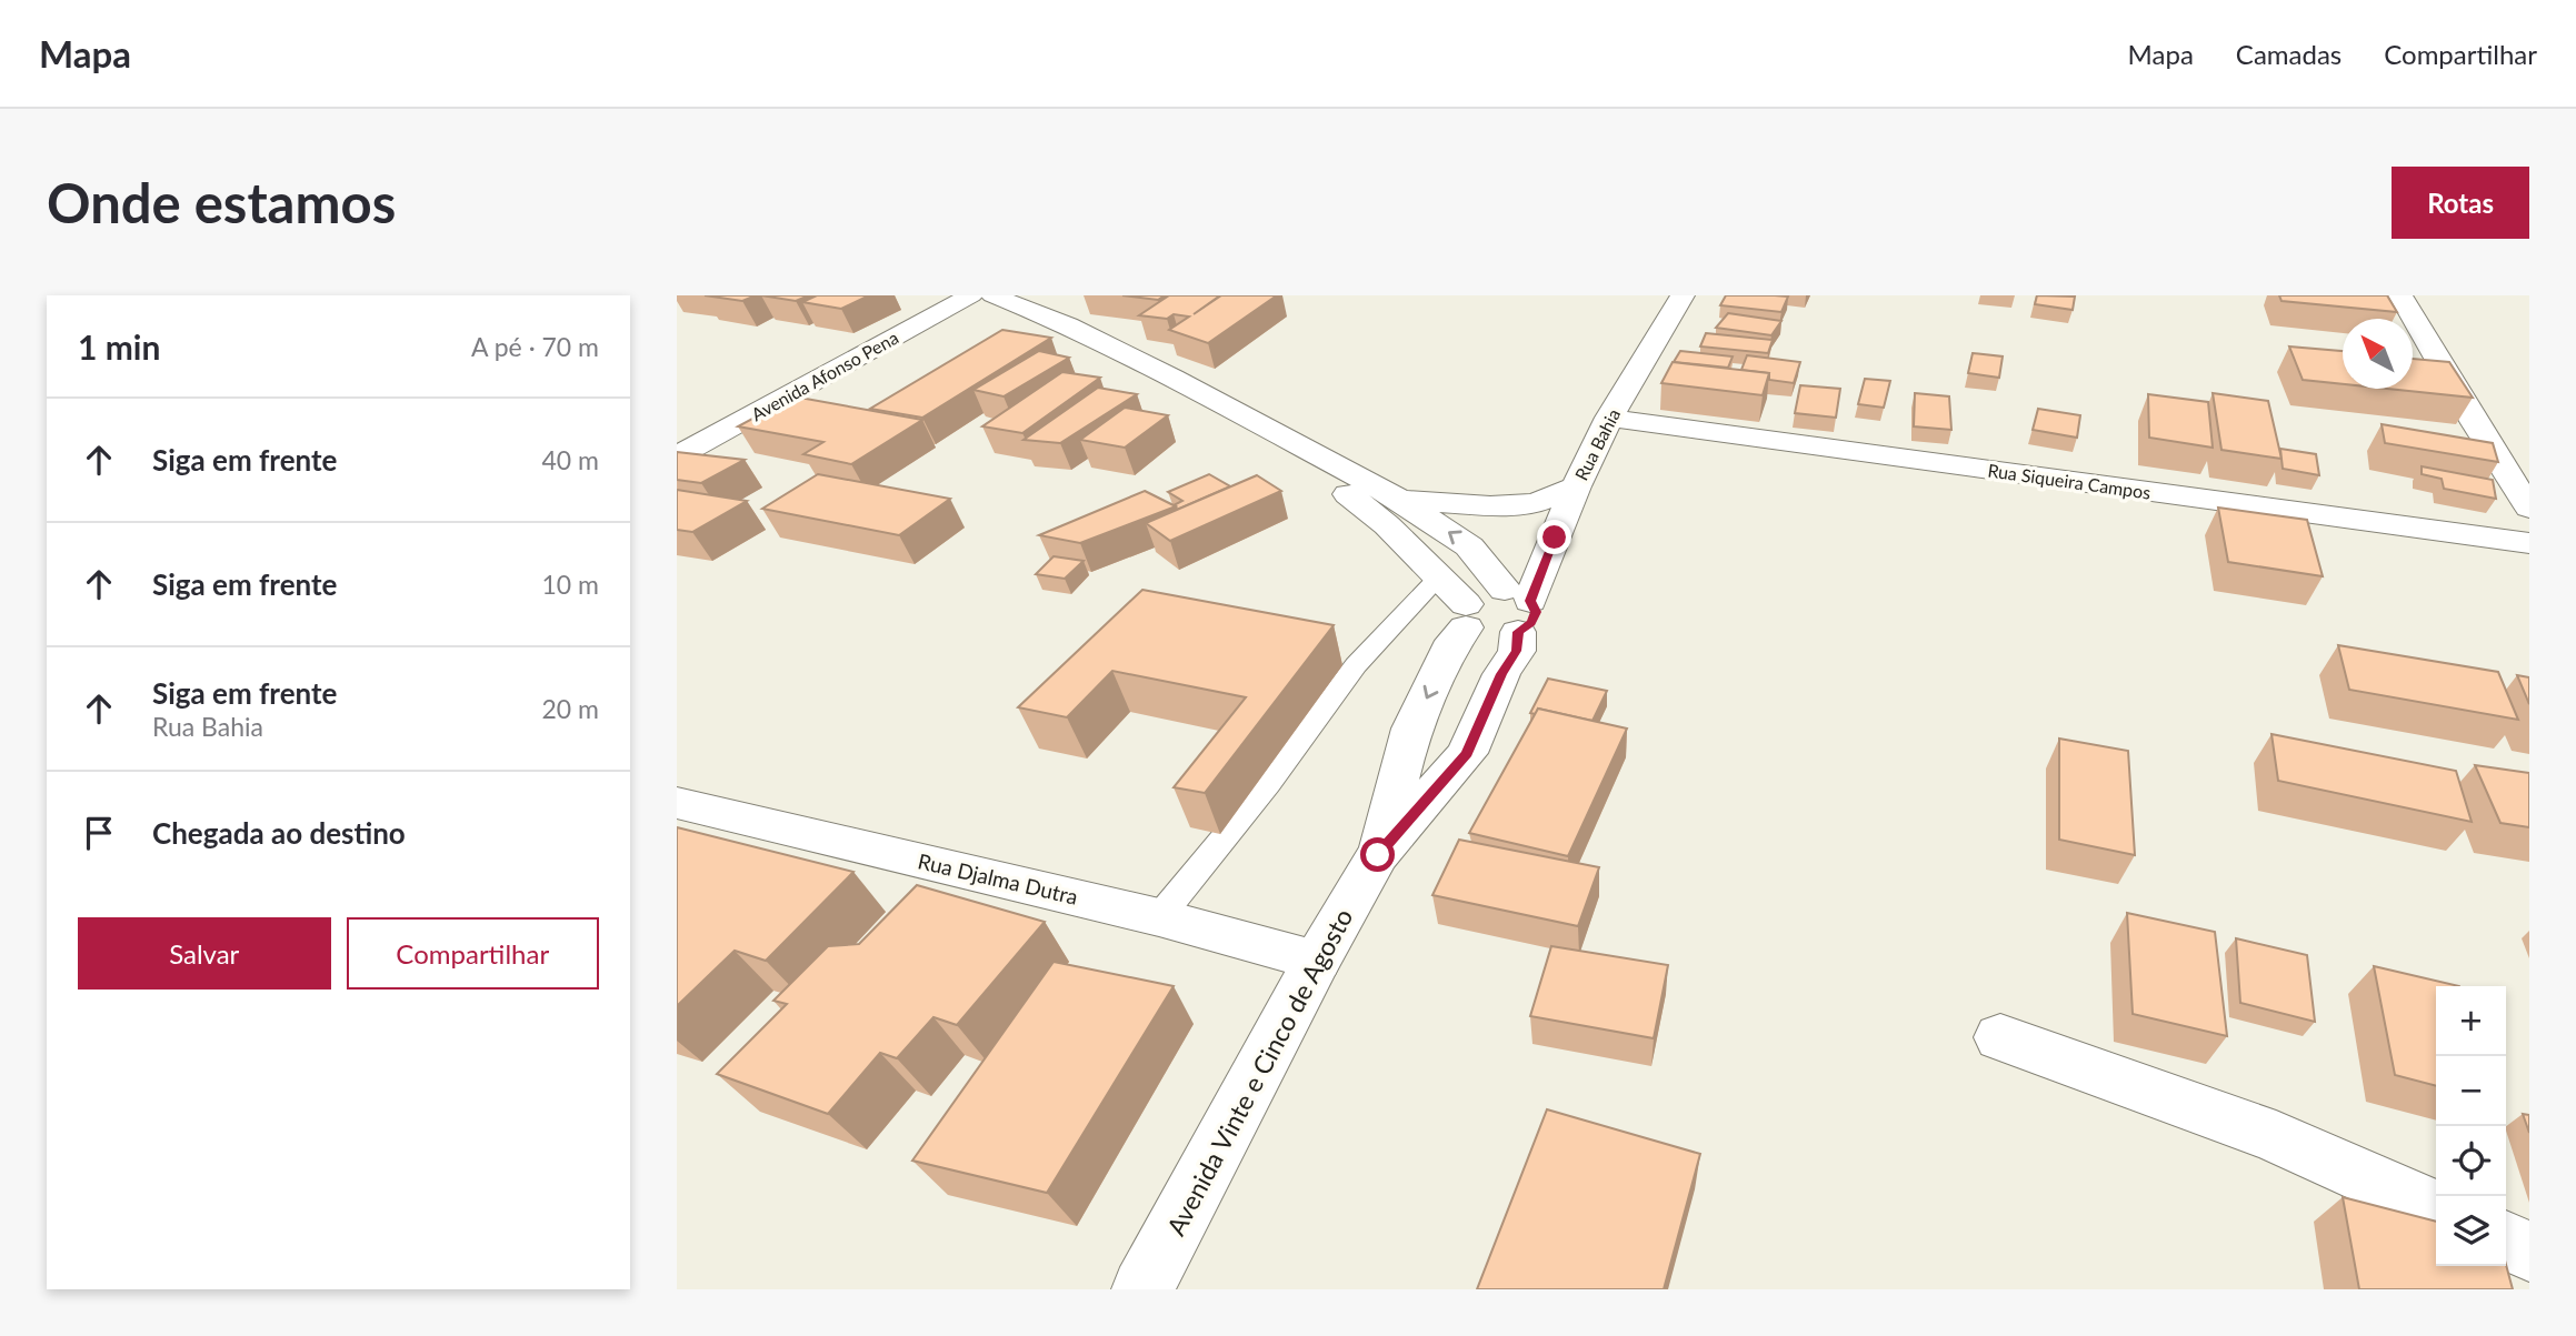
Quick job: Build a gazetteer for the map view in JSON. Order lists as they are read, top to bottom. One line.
{"streets":{"street":["Avenida Afonso Pena","Rua Bahia","Rua Siqueira Campos","Rua Djalma Dutra","Avenida Vinte e Cinco de Agosto"]},"crossings":[["Rua Bahia","Rua Siqueira Campos"],["Rua Bahia","Avenida Vinte e Cinco de Agosto"],["Rua Djalma Dutra","Avenida Vinte e Cinco de Agosto"]],"north":"top left","page":{"header":"Mapa","nav":["Mapa","Camadas","Compartilhar"],"buttons":["Rotas",["Salvar","Compartilhar"]],"title":"Onde estamos","heading":["1 min","A pé · 70 m"],"list":[["Siga em frente","40 m"],["Siga em frente","10 m"],["Siga em frente","Rua Bahia","20 m"],"Chegada ao destino"],"map_buttons":["+","−"]}}
